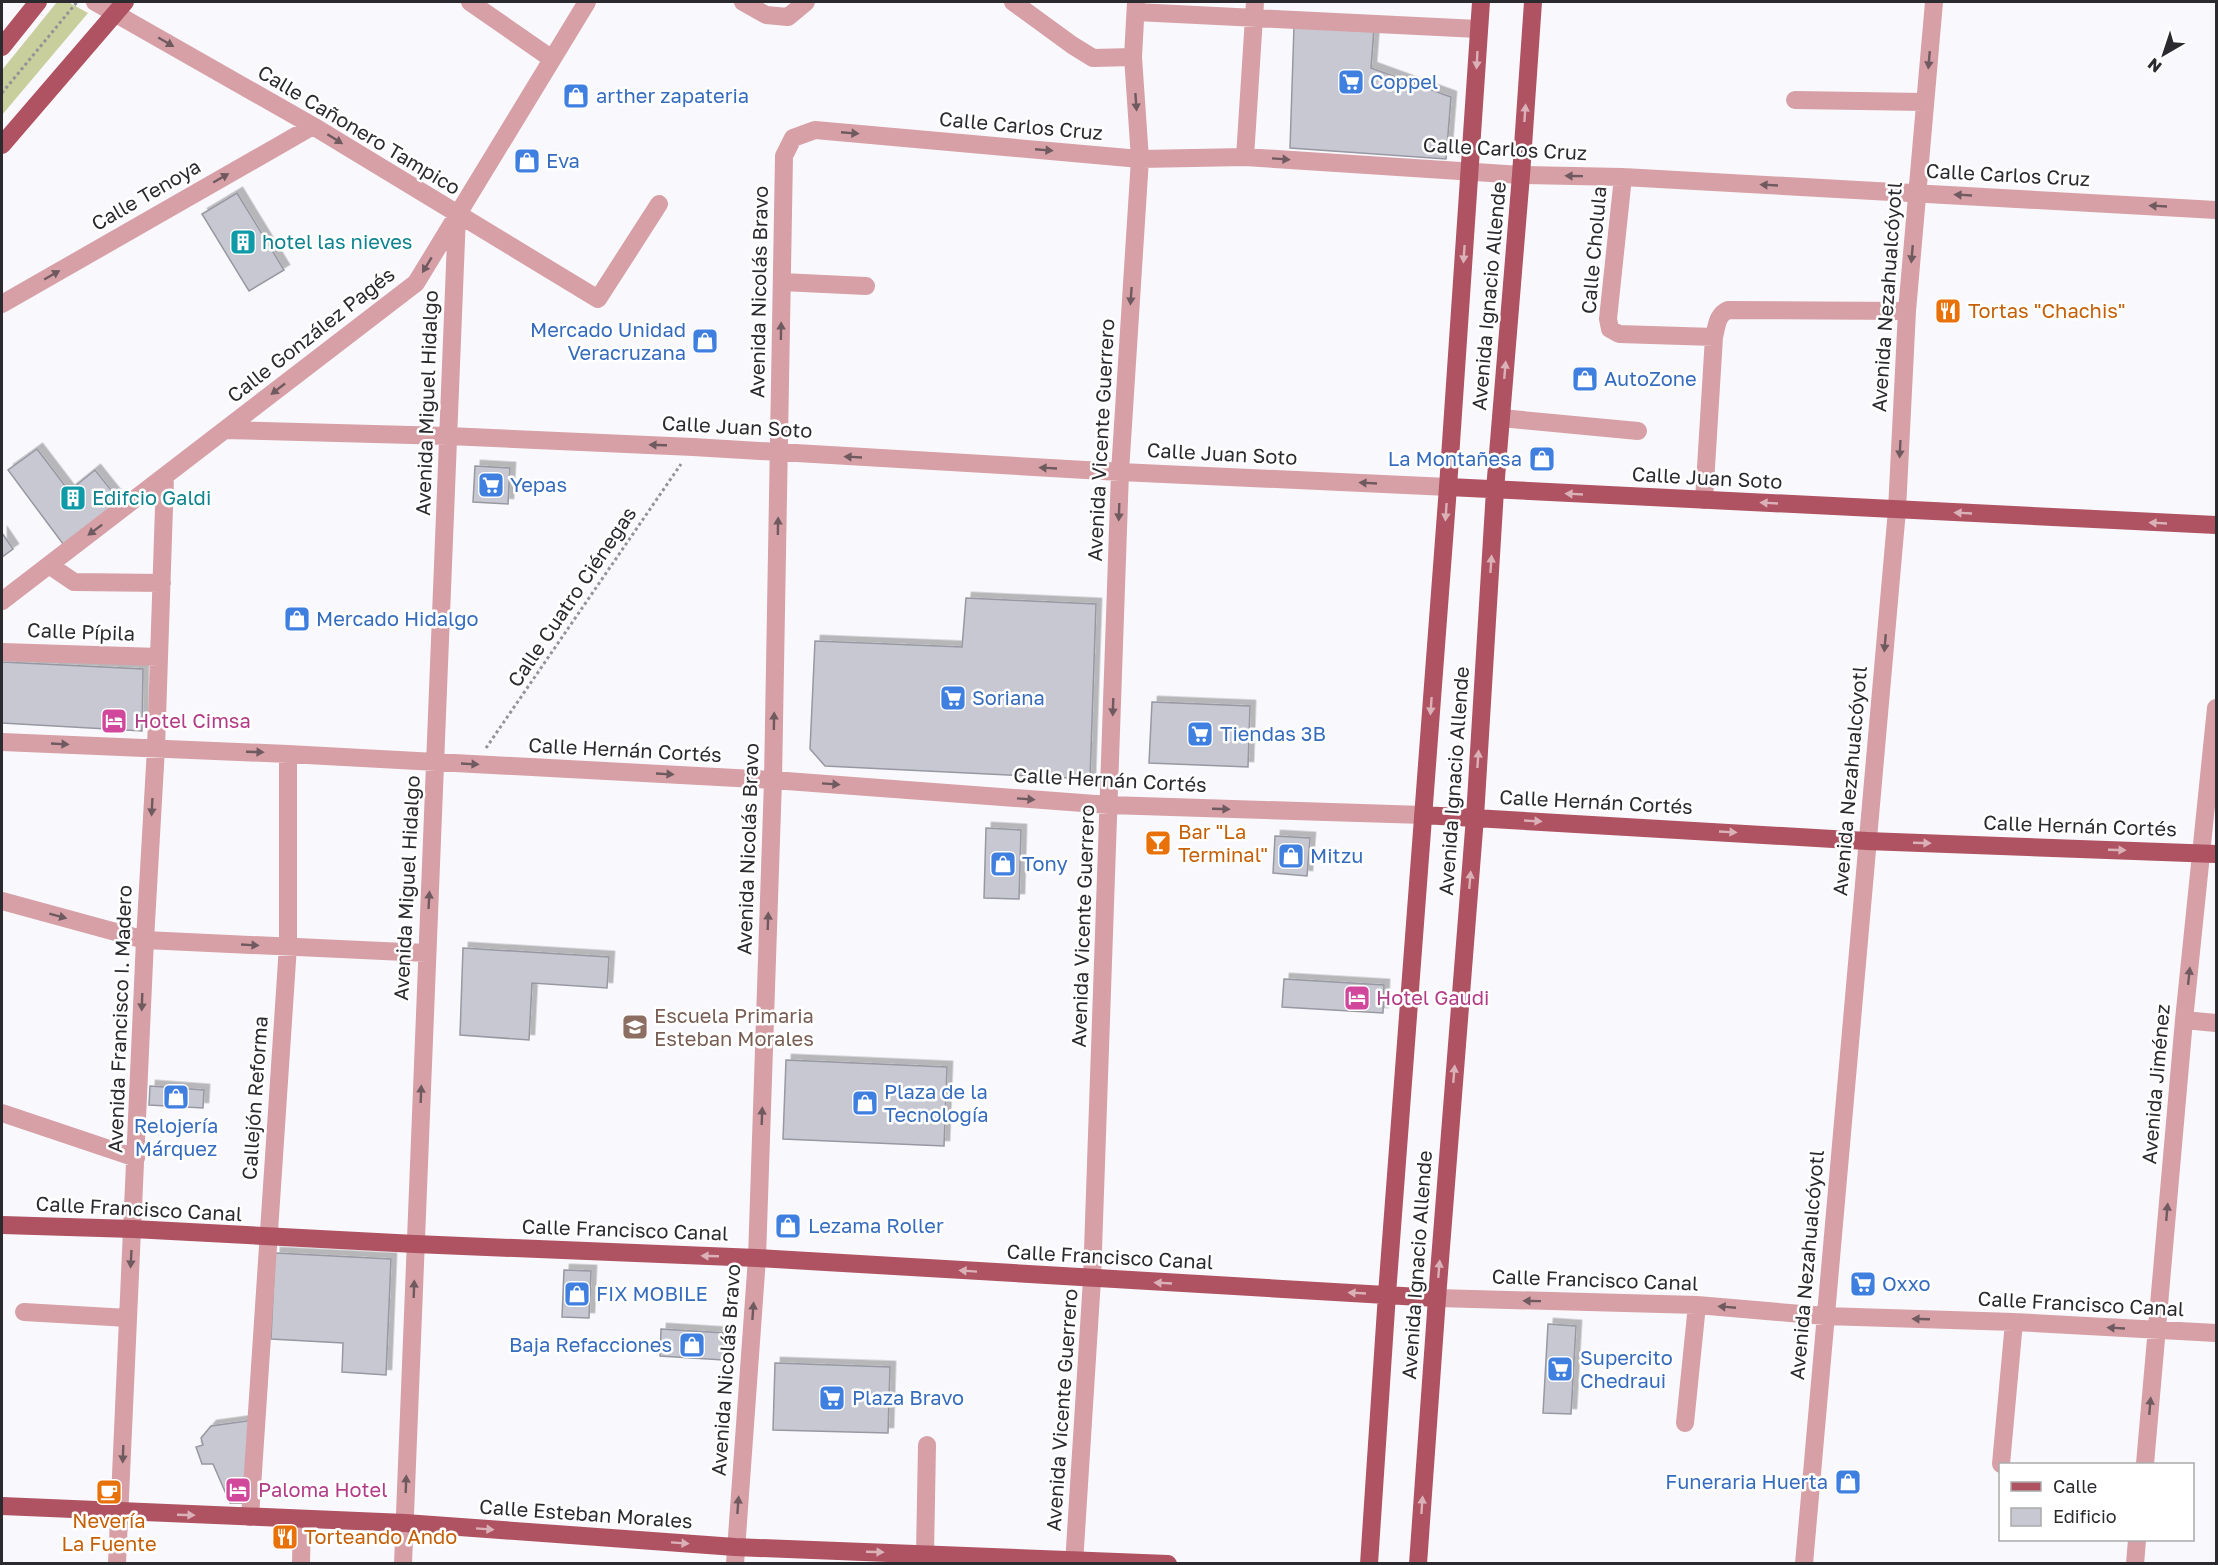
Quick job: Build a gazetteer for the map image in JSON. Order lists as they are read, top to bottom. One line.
{"streets":{"main road":["Avenida Ignacio Allende","Calle Juan Soto","Calle Hernán Cortés","Calle Francisco Canal","Calle Esteban Morales"],"street":["Calle Carlos Cruz","Calle Cañonero Tampico","Calle Tenoya","Calle Cholula","Avenida Nicolás Bravo","Avenida Nezahualcóyotl","Calle González Pagés","Avenida Miguel Hidalgo","Avenida Vicente Guerrero","Calle Pípila","Avenida Francisco I. Madero","Avenida Jiménez","Callejón Reforma"],"path":["Calle Cuatro Ciénegas"]},"crossings":[["Calle Carlos Cruz","Calle Cholula"],["Calle Carlos Cruz","Avenida Nicolás Bravo"],["Calle Carlos Cruz","Avenida Ignacio Allende"],["Calle Carlos Cruz","Avenida Nezahualcóyotl"],["Calle Carlos Cruz","Avenida Vicente Guerrero"],["Calle Cañonero Tampico","Calle Tenoya"],["Calle Cañonero Tampico","Calle González Pagés"],["Calle Cañonero Tampico","Avenida Miguel Hidalgo"],["Avenida Nicolás Bravo","Calle Juan Soto"],["Avenida Nicolás Bravo","Calle Hernán Cortés"],["Avenida Nicolás Bravo","Calle Francisco Canal"],["Avenida Nicolás Bravo","Calle Esteban Morales"],["Avenida Ignacio Allende","Calle Juan Soto"],["Avenida Ignacio Allende","Calle Hernán Cortés"],["Avenida Ignacio Allende","Calle Francisco Canal"],["Avenida Nezahualcóyotl","Calle Juan Soto"],["Avenida Nezahualcóyotl","Calle Hernán Cortés"],["Avenida Nezahualcóyotl","Calle Francisco Canal"],["Calle González Pagés","Avenida Miguel Hidalgo"],["Calle González Pagés","Calle Juan Soto"],["Calle González Pagés","Avenida Francisco I. Madero"],["Avenida Miguel Hidalgo","Calle Juan Soto"],["Avenida Miguel Hidalgo","Calle Hernán Cortés"],["Avenida Miguel Hidalgo","Calle Francisco Canal"],["Avenida Miguel Hidalgo","Calle Esteban Morales"],["Calle Juan Soto","Avenida Vicente Guerrero"],["Calle Juan Soto","Calle Cuatro Ciénegas"],["Avenida Vicente Guerrero","Calle Hernán Cortés"],["Avenida Vicente Guerrero","Calle Francisco Canal"],["Avenida Vicente Guerrero","Calle Esteban Morales"],["Calle Cuatro Ciénegas","Calle Hernán Cortés"],["Calle Pípila","Avenida Francisco I. Madero"],["Calle Hernán Cortés","Avenida Francisco I. Madero"],["Calle Hernán Cortés","Avenida Jiménez"],["Calle Hernán Cortés","Callejón Reforma"],["Avenida Francisco I. Madero","Calle Francisco Canal"],["Avenida Francisco I. Madero","Calle Esteban Morales"],["Avenida Jiménez","Calle Francisco Canal"],["Callejón Reforma","Calle Francisco Canal"],["Callejón Reforma","Calle Esteban Morales"]],"one_way":["Calle Cañonero Tampico","Calle Tenoya","Avenida Nicolás Bravo","Avenida Nezahualcóyotl","Calle González Pagés","Avenida Miguel Hidalgo","Calle Juan Soto","Avenida Vicente Guerrero","Calle Hernán Cortés","Avenida Francisco I. Madero","Avenida Jiménez","Calle Francisco Canal","Calle Esteban Morales"],"places":{"supermarket":["Coppel","Yepas","Soriana","Tiendas 3B","Oxxo","Supercito Chedraui","Plaza Bravo"],"shop":["arther zapateria","Eva","Mercado Unidad Veracruzana","AutoZone","La Montañesa","Mercado Hidalgo","Mitzu","Tony","Relojería Márquez","Plaza de la Tecnología","Lezama Roller","FIX MOBILE","Baja Refacciones","Funeraria Huerta"],"building":["hotel las nieves","Edifcio Galdi"],"restaurant":["Tortas \"Chachis\"","Torteando Ando"],"hotel":["Hotel Cimsa","Hotel Gaudi","Paloma Hotel"],"bar":["Bar \"La Terminal\""],"school or university":["Escuela Primaria Esteban Morales"],"cafe":["Nevería La Fuente"]},"legend":["Calle","Edificio"],"north":"bottom left"}
